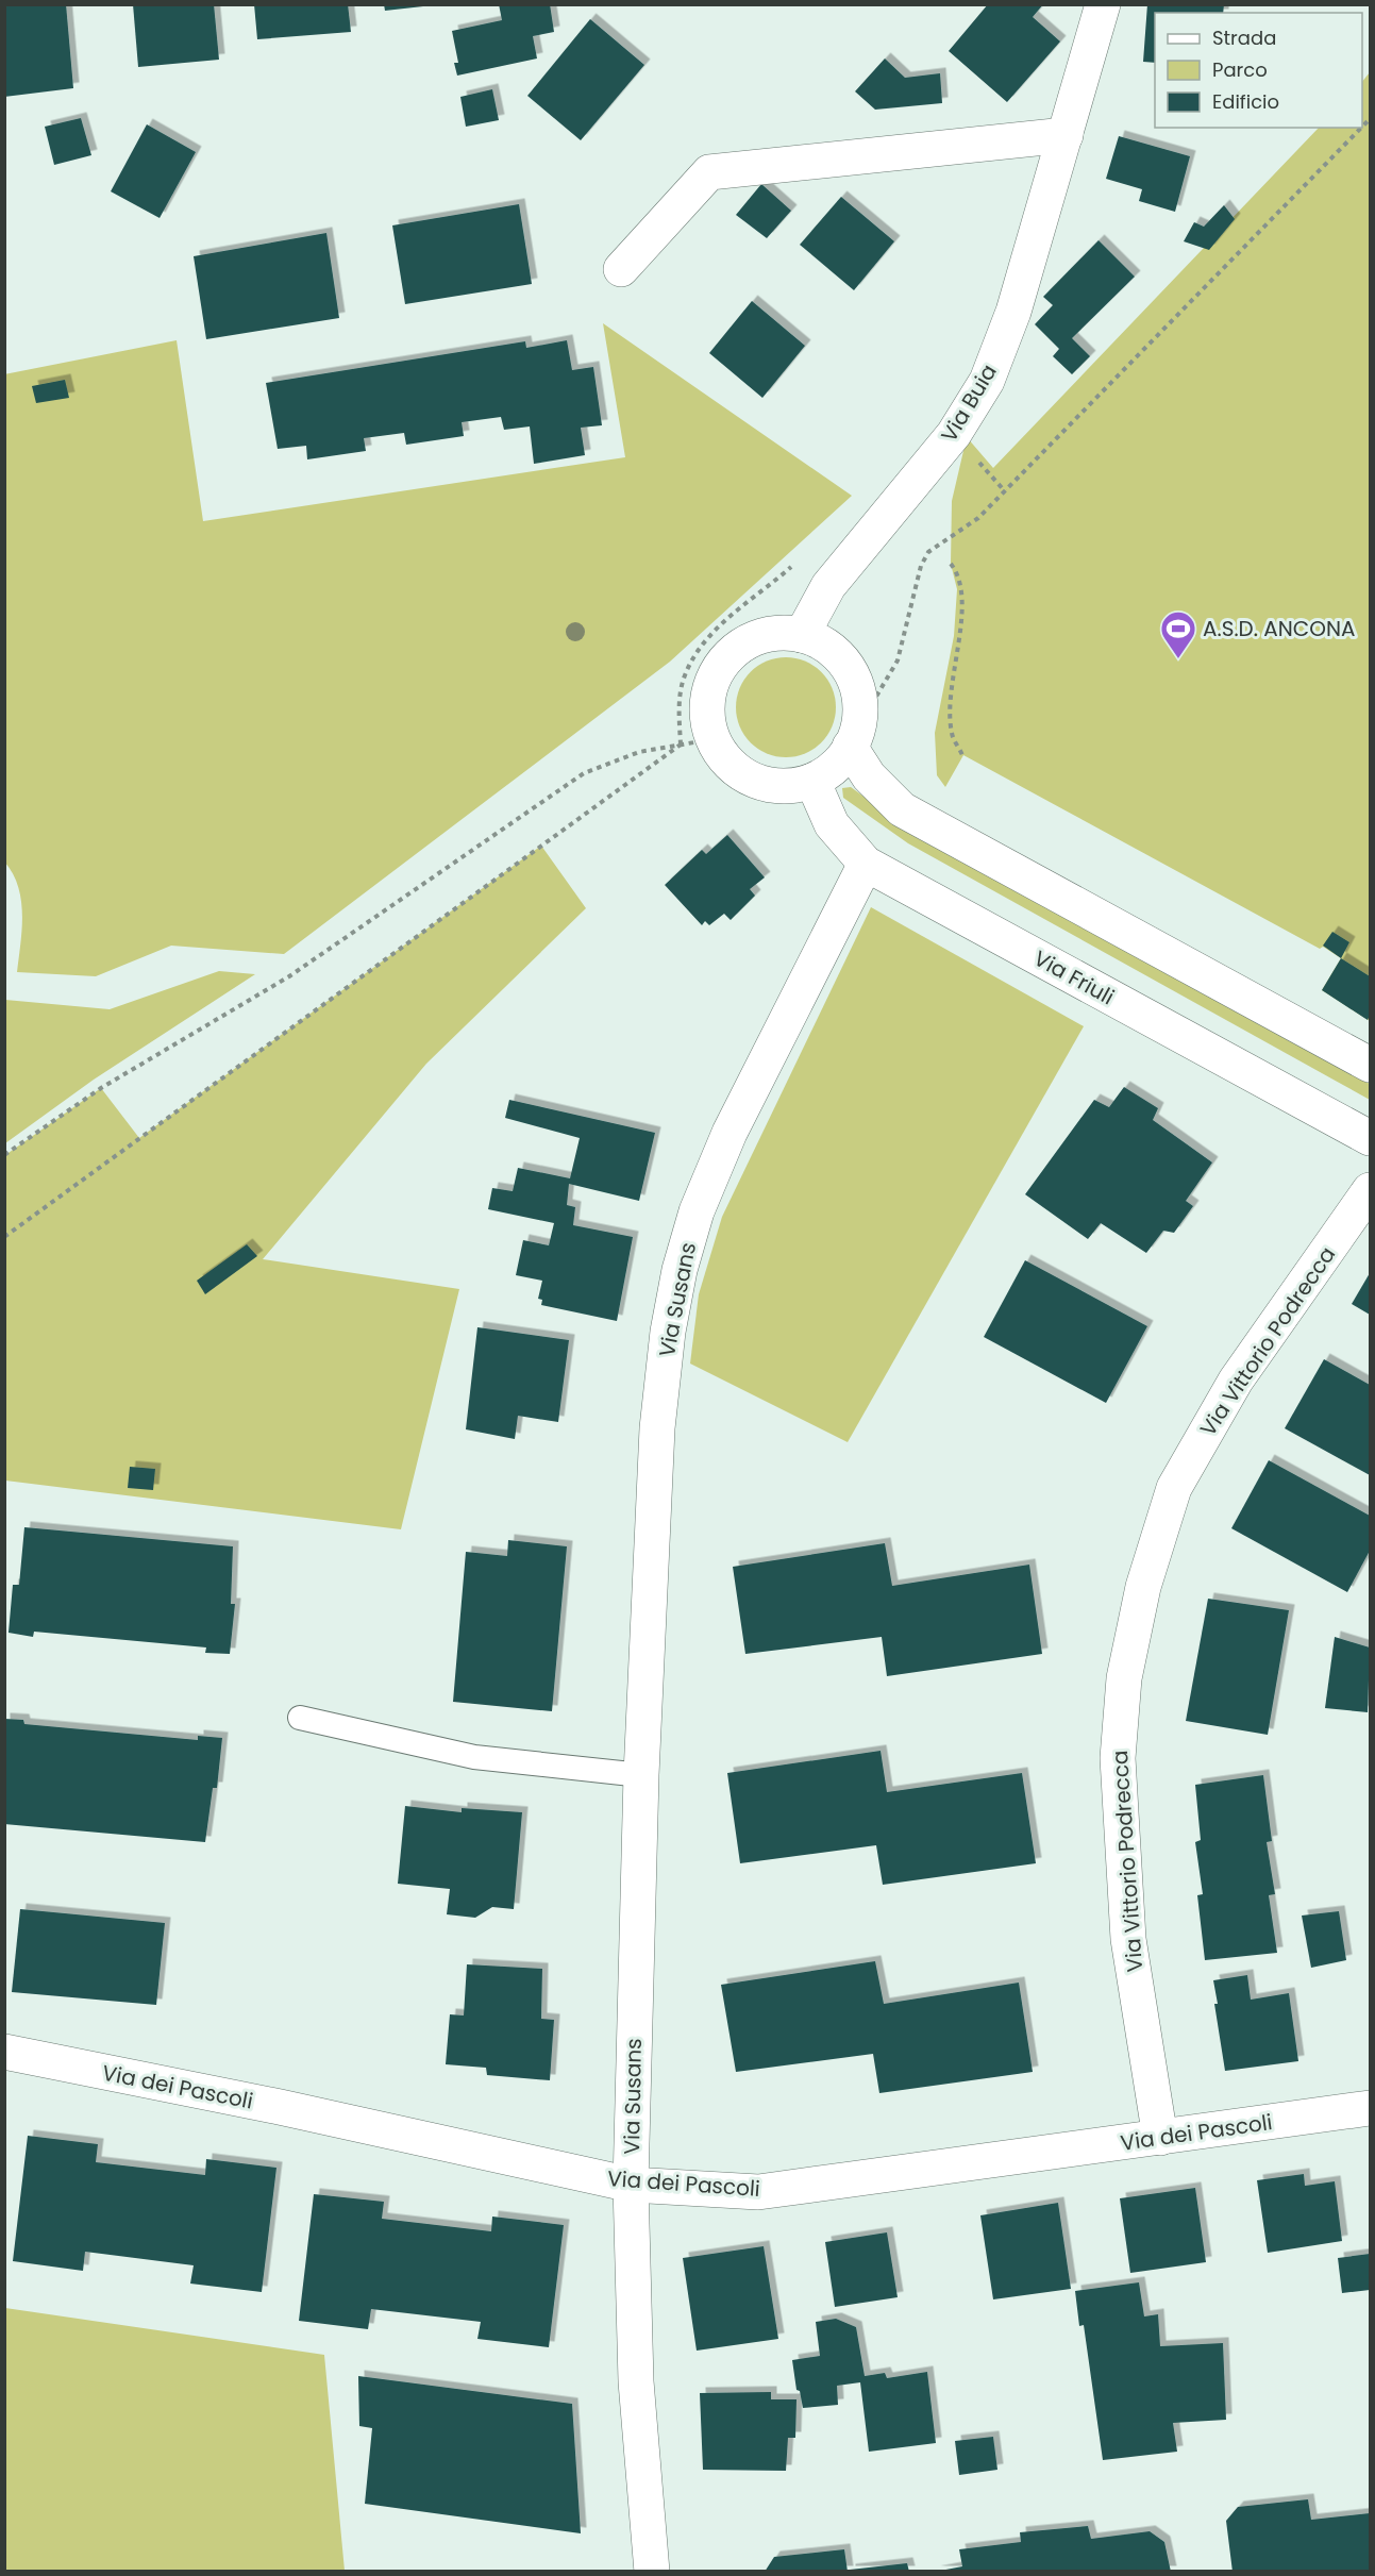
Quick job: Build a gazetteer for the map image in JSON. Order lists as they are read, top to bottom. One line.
{"streets":{"street":["Via Buia","Via Friuli","Via Susans","Via Vittorio Podrecca","Via dei Pascoli"]},"crossings":[["Via Buia","Via Friuli"],["Via Friuli","Via Susans"],["Via Susans","Via dei Pascoli"],["Via Vittorio Podrecca","Via dei Pascoli"]],"places":{"sports":["A.S.D. ANCONA"]},"legend":["Strada","Parco","Edificio"]}
